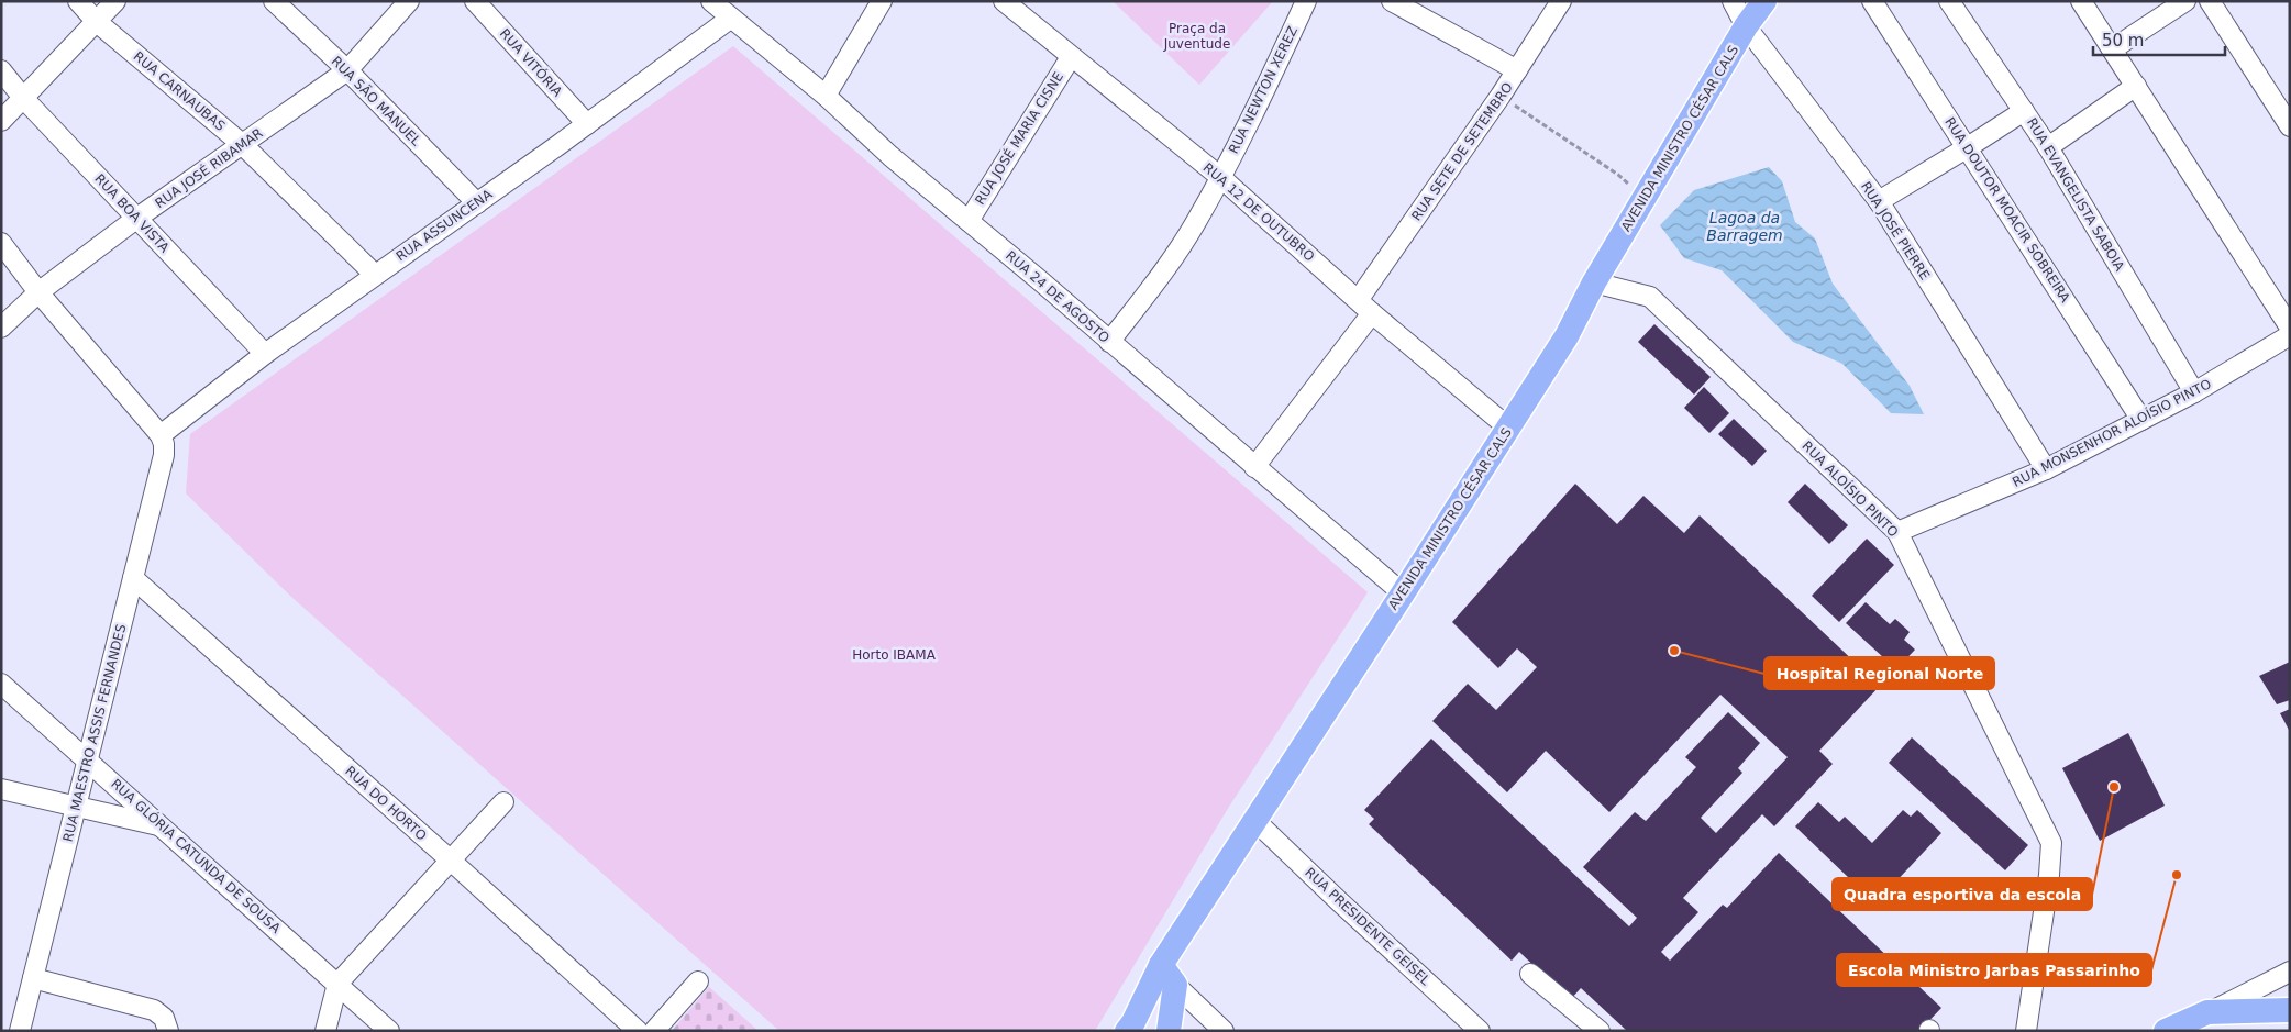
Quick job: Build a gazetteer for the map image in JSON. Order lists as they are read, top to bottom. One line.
{"streets":{"main road":["AVENIDA MINISTRO CÉSAR CALS"],"street":["RUA VITÓRIA","RUA NEWTON XEREZ","RUA CARNAUBAS","RUA SÃO MANUEL","RUA JOSÉ MARIA CISNE","RUA SETE DE SETEMBRO","RUA JOSÉ RIBAMAR","RUA EVANGELISTA SABOIA","RUA DOUTOR MOACIR SOBREIRA","RUA 12 DE OUTUBRO","RUA BOA VISTA","RUA ASSUNCENA","RUA JOSÉ PIERRE","RUA 24 DE AGOSTO","RUA MONSENHOR ALOÍSIO PINTO","RUA ALOÍSIO PINTO","RUA MAESTRO ASSIS FERNANDES","RUA DO HORTO","RUA GLÓRIA CATUNDA DE SOUSA","RUA PRESIDENTE GEISEL"]},"crossings":[["RUA VITÓRIA","RUA ASSUNCENA"],["RUA NEWTON XEREZ","RUA 12 DE OUTUBRO"],["RUA NEWTON XEREZ","RUA 24 DE AGOSTO"],["RUA CARNAUBAS","RUA JOSÉ RIBAMAR"],["RUA CARNAUBAS","RUA ASSUNCENA"],["RUA SÃO MANUEL","RUA JOSÉ RIBAMAR"],["RUA SÃO MANUEL","RUA ASSUNCENA"],["RUA JOSÉ MARIA CISNE","RUA 12 DE OUTUBRO"],["RUA JOSÉ MARIA CISNE","RUA 24 DE AGOSTO"],["AVENIDA MINISTRO CÉSAR CALS","RUA 12 DE OUTUBRO"],["AVENIDA MINISTRO CÉSAR CALS","RUA JOSÉ PIERRE"],["AVENIDA MINISTRO CÉSAR CALS","RUA 24 DE AGOSTO"],["AVENIDA MINISTRO CÉSAR CALS","RUA ALOÍSIO PINTO"],["AVENIDA MINISTRO CÉSAR CALS","RUA PRESIDENTE GEISEL"],["RUA SETE DE SETEMBRO","RUA 12 DE OUTUBRO"],["RUA SETE DE SETEMBRO","RUA 24 DE AGOSTO"],["RUA JOSÉ RIBAMAR","RUA BOA VISTA"],["RUA EVANGELISTA SABOIA","RUA MONSENHOR ALOÍSIO PINTO"],["RUA DOUTOR MOACIR SOBREIRA","RUA MONSENHOR ALOÍSIO PINTO"],["RUA BOA VISTA","RUA ASSUNCENA"],["RUA ASSUNCENA","RUA 24 DE AGOSTO"],["RUA ASSUNCENA","RUA MAESTRO ASSIS FERNANDES"],["RUA JOSÉ PIERRE","RUA MONSENHOR ALOÍSIO PINTO"],["RUA MONSENHOR ALOÍSIO PINTO","RUA ALOÍSIO PINTO"],["RUA MAESTRO ASSIS FERNANDES","RUA DO HORTO"],["RUA MAESTRO ASSIS FERNANDES","RUA GLÓRIA CATUNDA DE SOUSA"]],"water":["Lagoa da Barragem"],"parks":["Praça da Juventude","Horto IBAMA"],"places":["Hospital Regional Norte","Quadra esportiva da escola","Escola Ministro Jarbas Passarinho"],"scale_bar":"50 m"}
